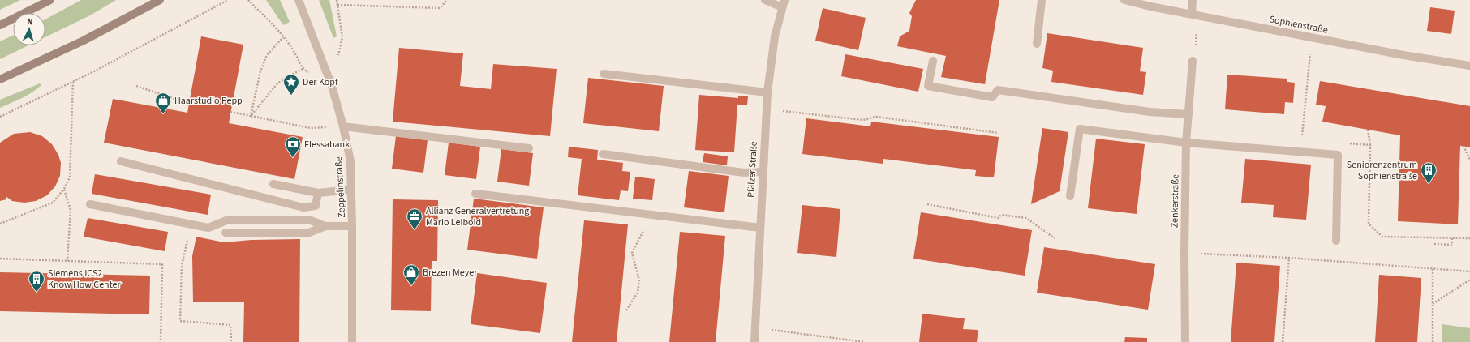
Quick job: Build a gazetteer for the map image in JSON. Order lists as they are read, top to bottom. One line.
{"streets":{"street":["Sophienstraße","Pfälzer Straße","Zeppelinstraße","Zenkerstraße"]},"places":{"place":["Der Kopf"],"shop":["Haarstudio Pepp","Brezen Meyer"],"bank":["Flessabank"],"building":["Seniorenzentrum Sophienstraße","Siemens ICS2 Know How Center"],"office":["Allianz Generalvertretung Mario Leibold"]},"north":"top"}
